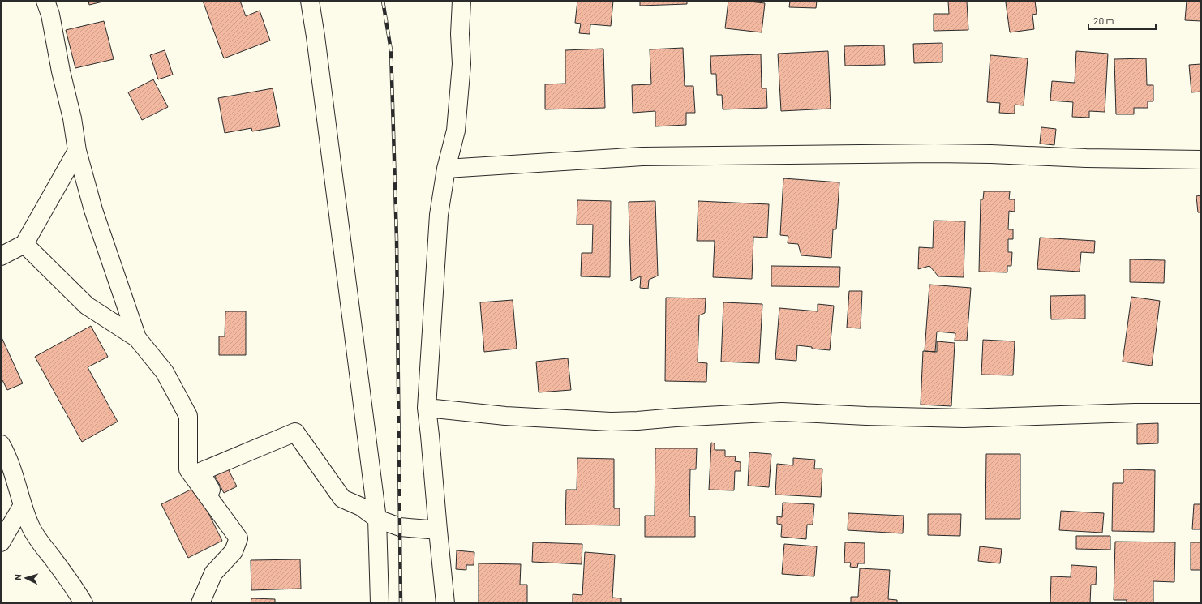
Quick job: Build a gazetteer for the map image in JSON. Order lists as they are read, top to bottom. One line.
{"scale_bar":"20 m","north":"left"}
